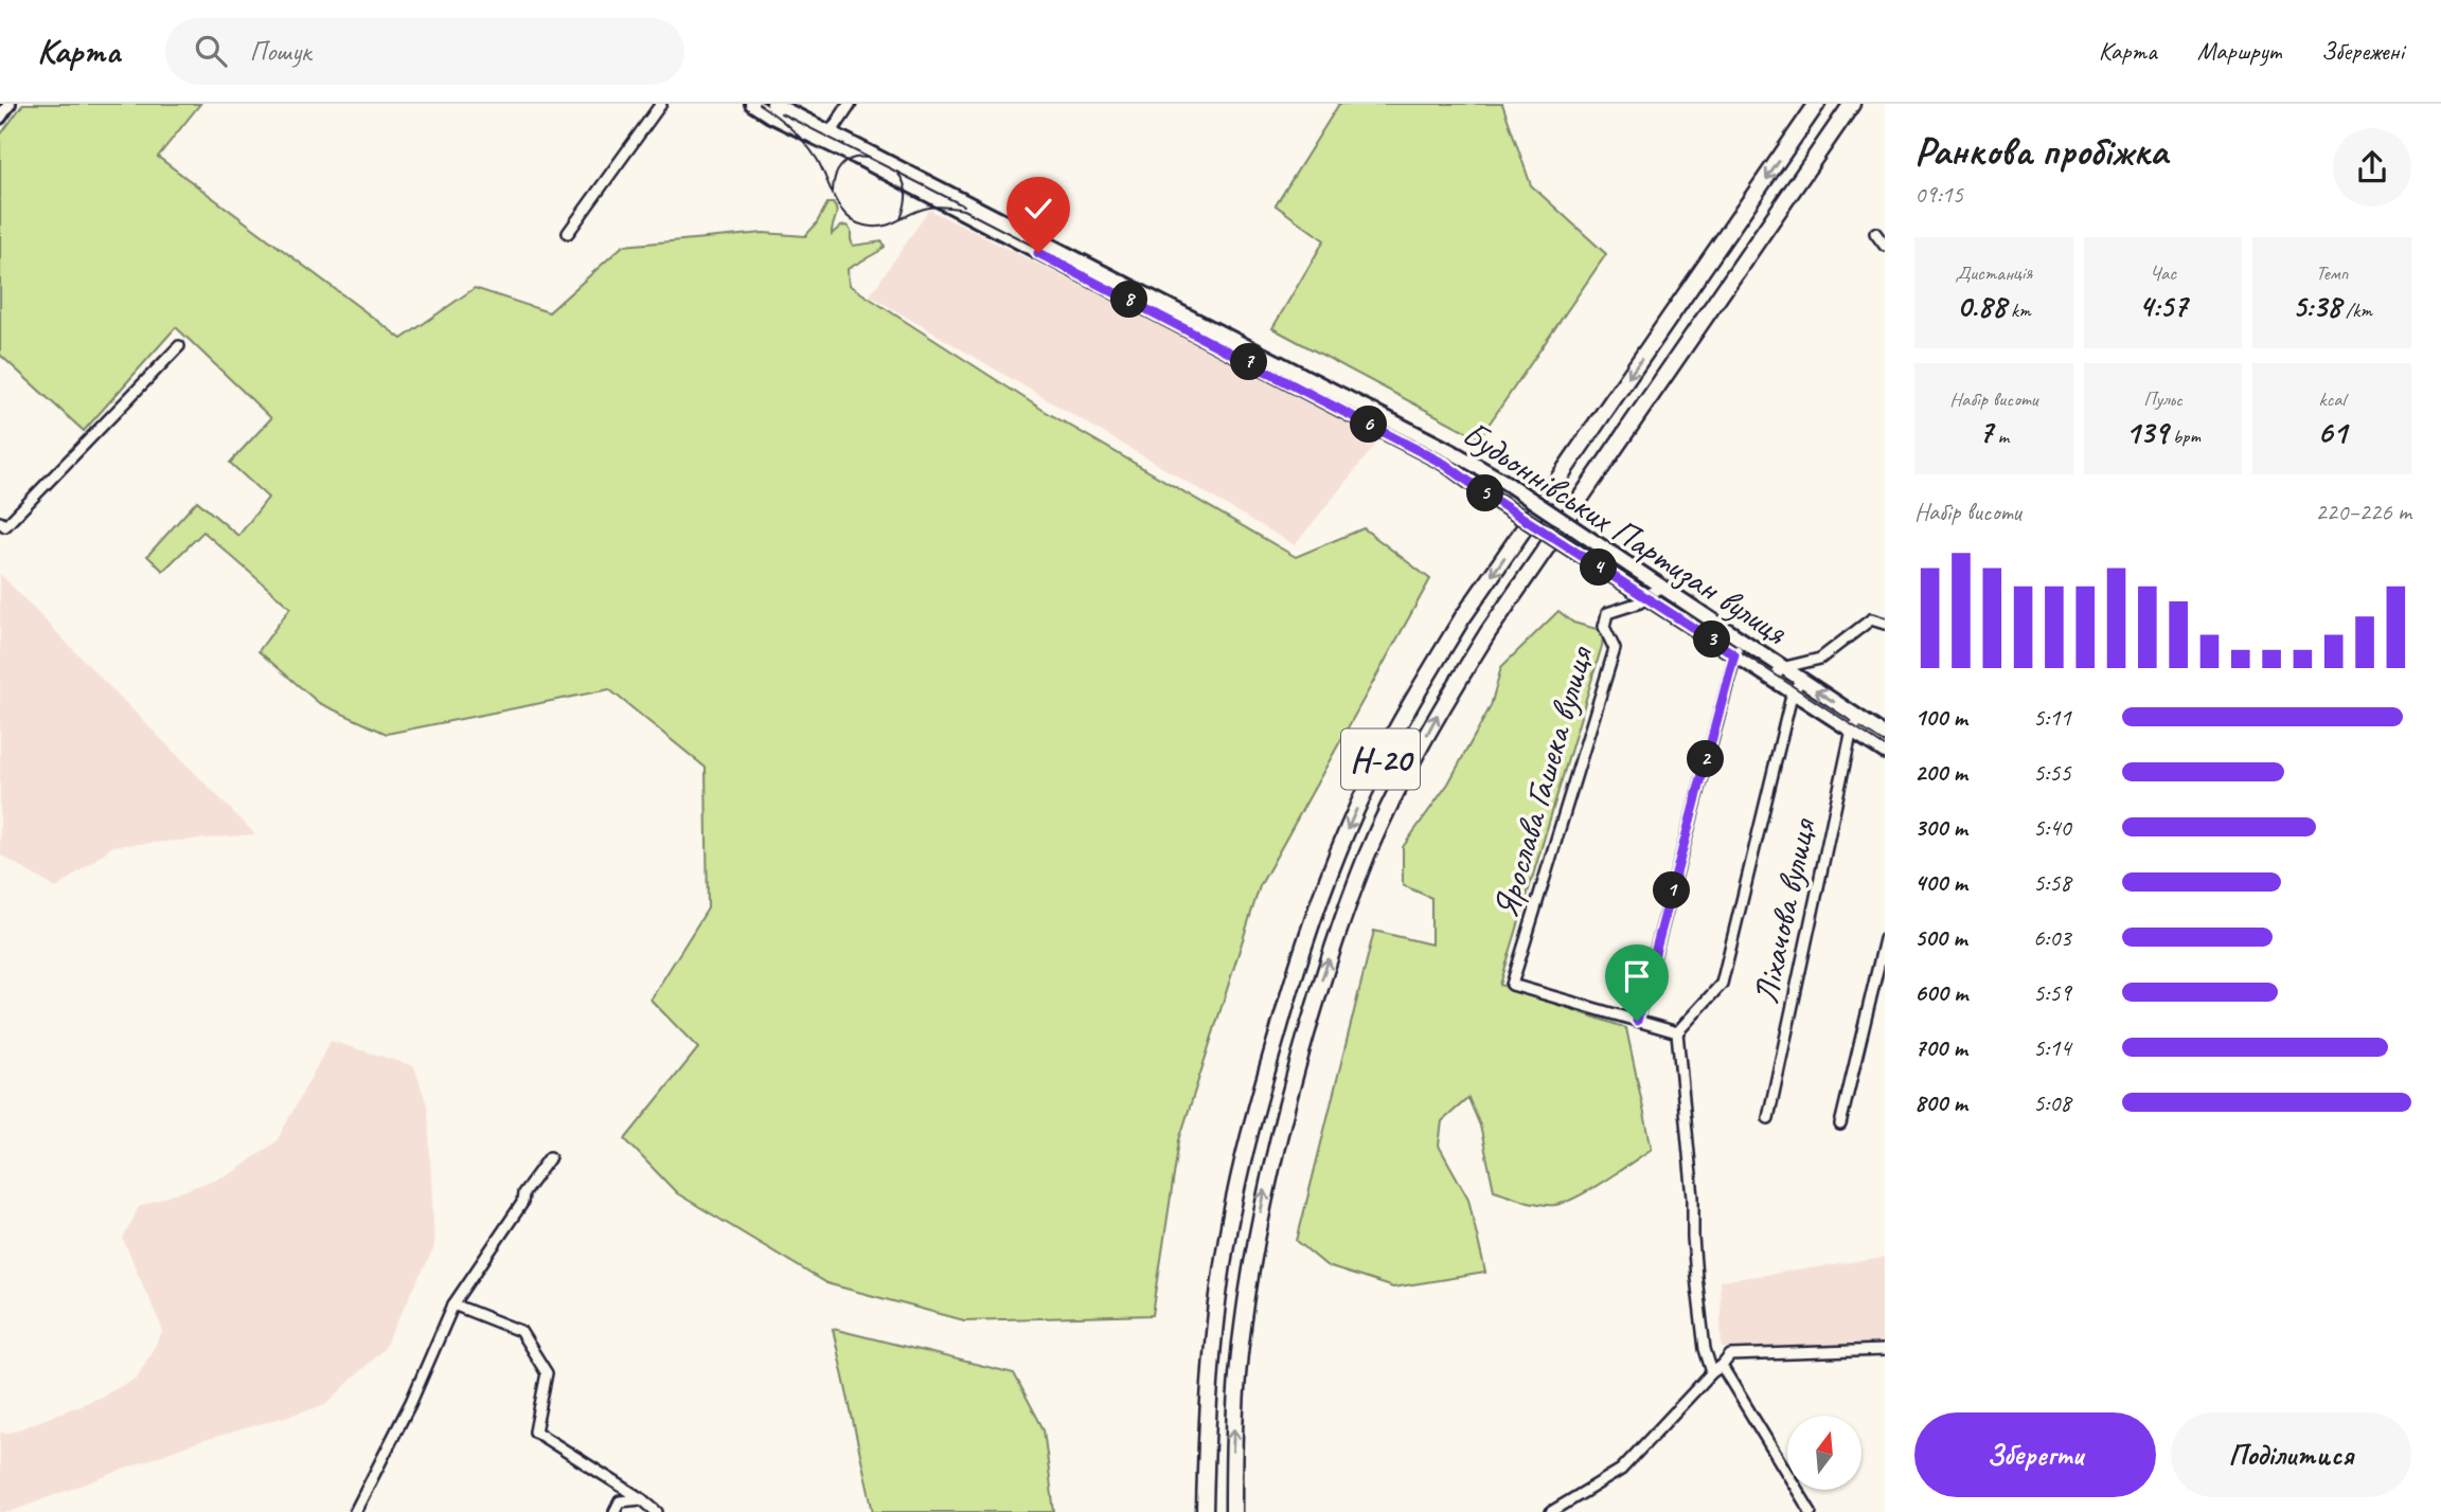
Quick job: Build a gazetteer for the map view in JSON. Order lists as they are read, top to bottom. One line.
{"streets":{"main road":["Будьоннівських Партизан вулиця","Н-20"],"street":["Ярослава Гашека вулиця","Ліхачова вулиця"]},"crossings":[["Будьоннівських Партизан вулиця","Ярослава Гашека вулиця"],["Будьоннівських Партизан вулиця","Ліхачова вулиця"]],"north":"top","page":{"header":"Карта","search":"Пошук","nav":["Карта","Маршрут","Збережені"],"heading":["Ранкова пробіжка","09:15"],"stats":[["Дистанція","0.88 km"],["Час","4:57"],["Темп","5:38 /km"],["Набір висоти","7 m"],["Пульс","139 bpm"],["kcal","61"]],"pins":["8","7","6","5","4","3","2","1"],"chart":["Набір висоти","220–226 m"],"list":[{"name":"100 m","note":"5:11"},{"name":"200 m","note":"5:55"},{"name":"300 m","note":"5:40"},{"name":"400 m","note":"5:58"},{"name":"500 m","note":"6:03"},{"name":"600 m","note":"5:59"},{"name":"700 m","note":"5:14"},{"name":"800 m","note":"5:08"}],"buttons":["Зберегти","Поділитися"]}}
